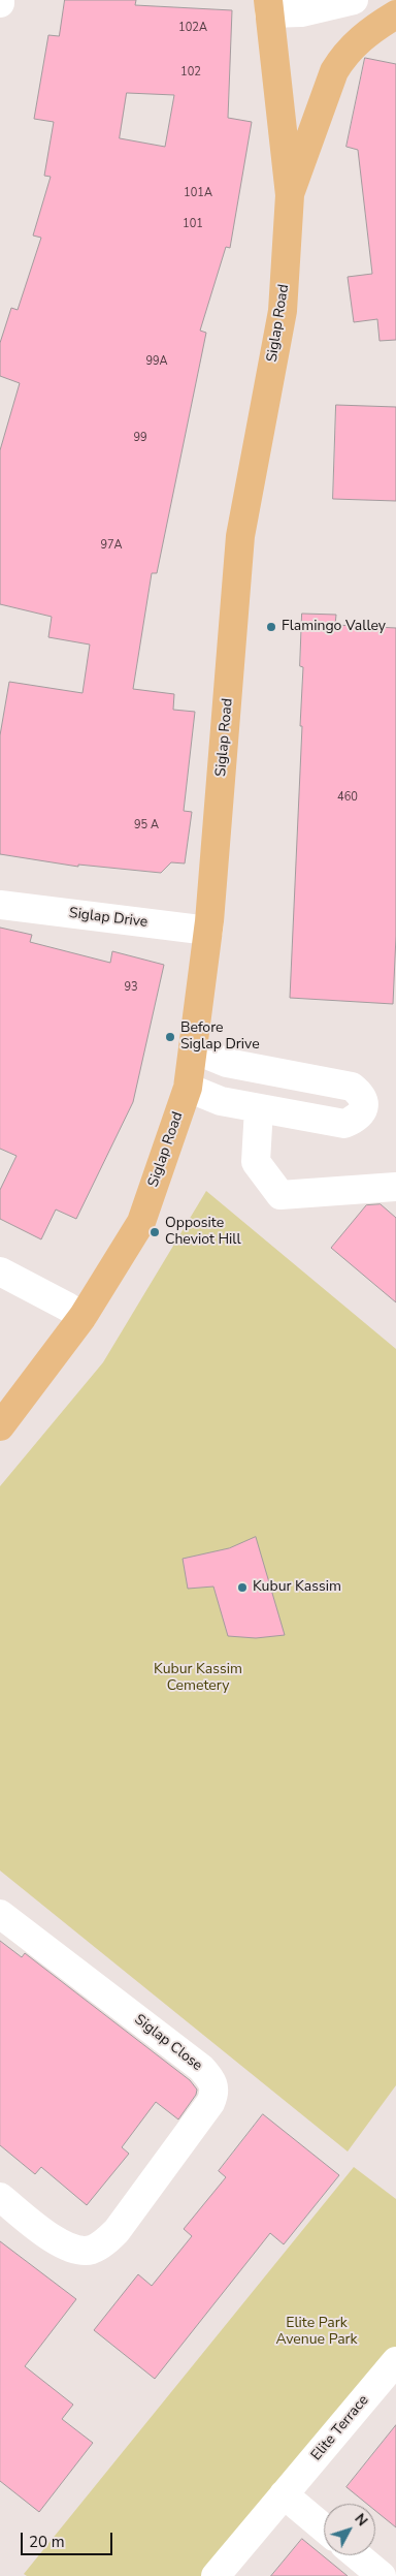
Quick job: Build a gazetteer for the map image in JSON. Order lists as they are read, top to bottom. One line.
{"streets":{"main road":["Siglap Road"],"street":["Siglap Drive","Siglap Close","Elite Terrace"]},"crossings":[["Siglap Road","Siglap Drive"]],"parks":["Kubur Kassim Cemetery","Elite Park Avenue Park"],"places":["Flamingo Valley","Before Siglap Drive","Opposite Cheviot Hill","Kubur Kassim"],"house_numbers":["102A","102","101A","101","99A","99","97A","460","95 A","93"],"scale_bar":"20 m","north":"top right"}
